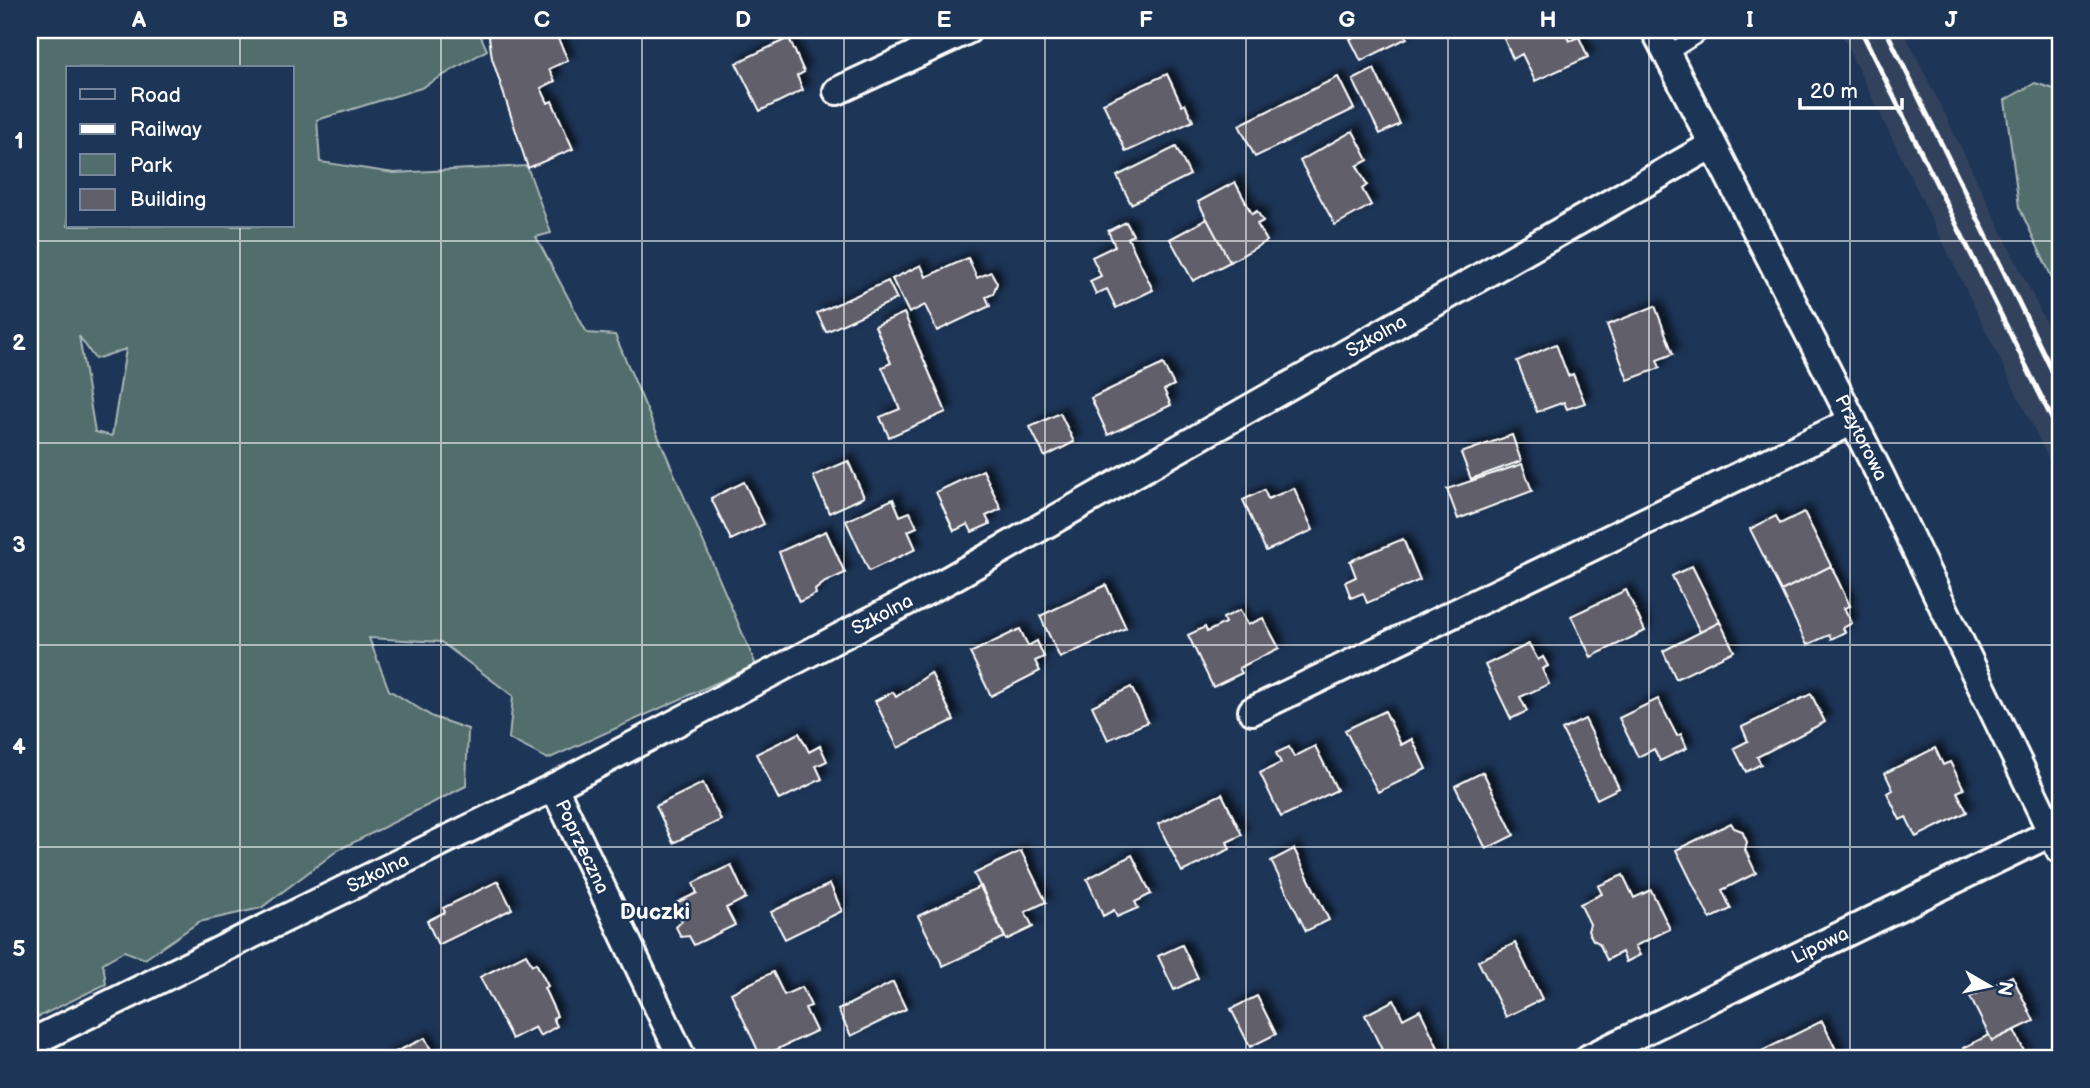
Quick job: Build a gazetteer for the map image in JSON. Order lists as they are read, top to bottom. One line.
{"streets":{"street":["Szkolna","Przytorowa","Poprzeczna","Lipowa"]},"crossings":[["Szkolna","Przytorowa"],["Szkolna","Poprzeczna"],["Przytorowa","Lipowa"]],"districts":["Duczki"],"legend":["Road","Railway","Park","Building"],"scale_bar":"20 m","north":"right","grid":{"columns":["A","B","C","D","E","F","G","H","I","J"],"rows":["1","2","3","4","5"]}}
